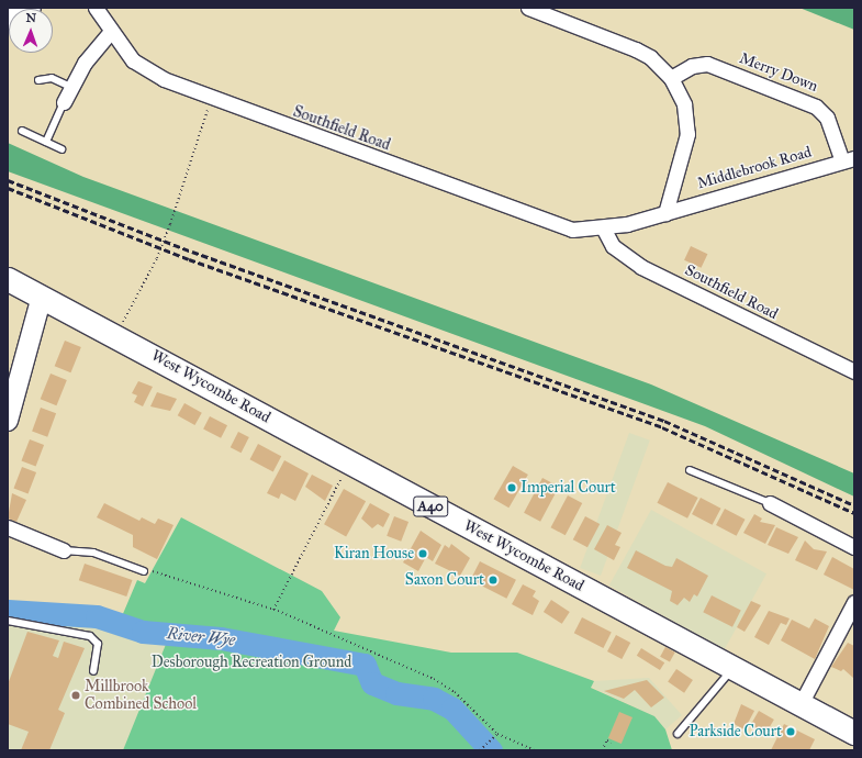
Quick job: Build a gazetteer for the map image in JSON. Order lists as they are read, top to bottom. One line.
{"streets":{"main road":["West Wycombe Road","A40"],"street":["Merry Down","Southfield Road","Middlebrook Road"]},"crossings":[["Merry Down","Middlebrook Road"],["Southfield Road","Middlebrook Road"]],"water":["River Wye"],"parks":["Desborough Recreation Ground"],"places":["Imperial Court","Kiran House","Saxon Court","Millbrook Combined School","Parkside Court"],"north":"top"}
